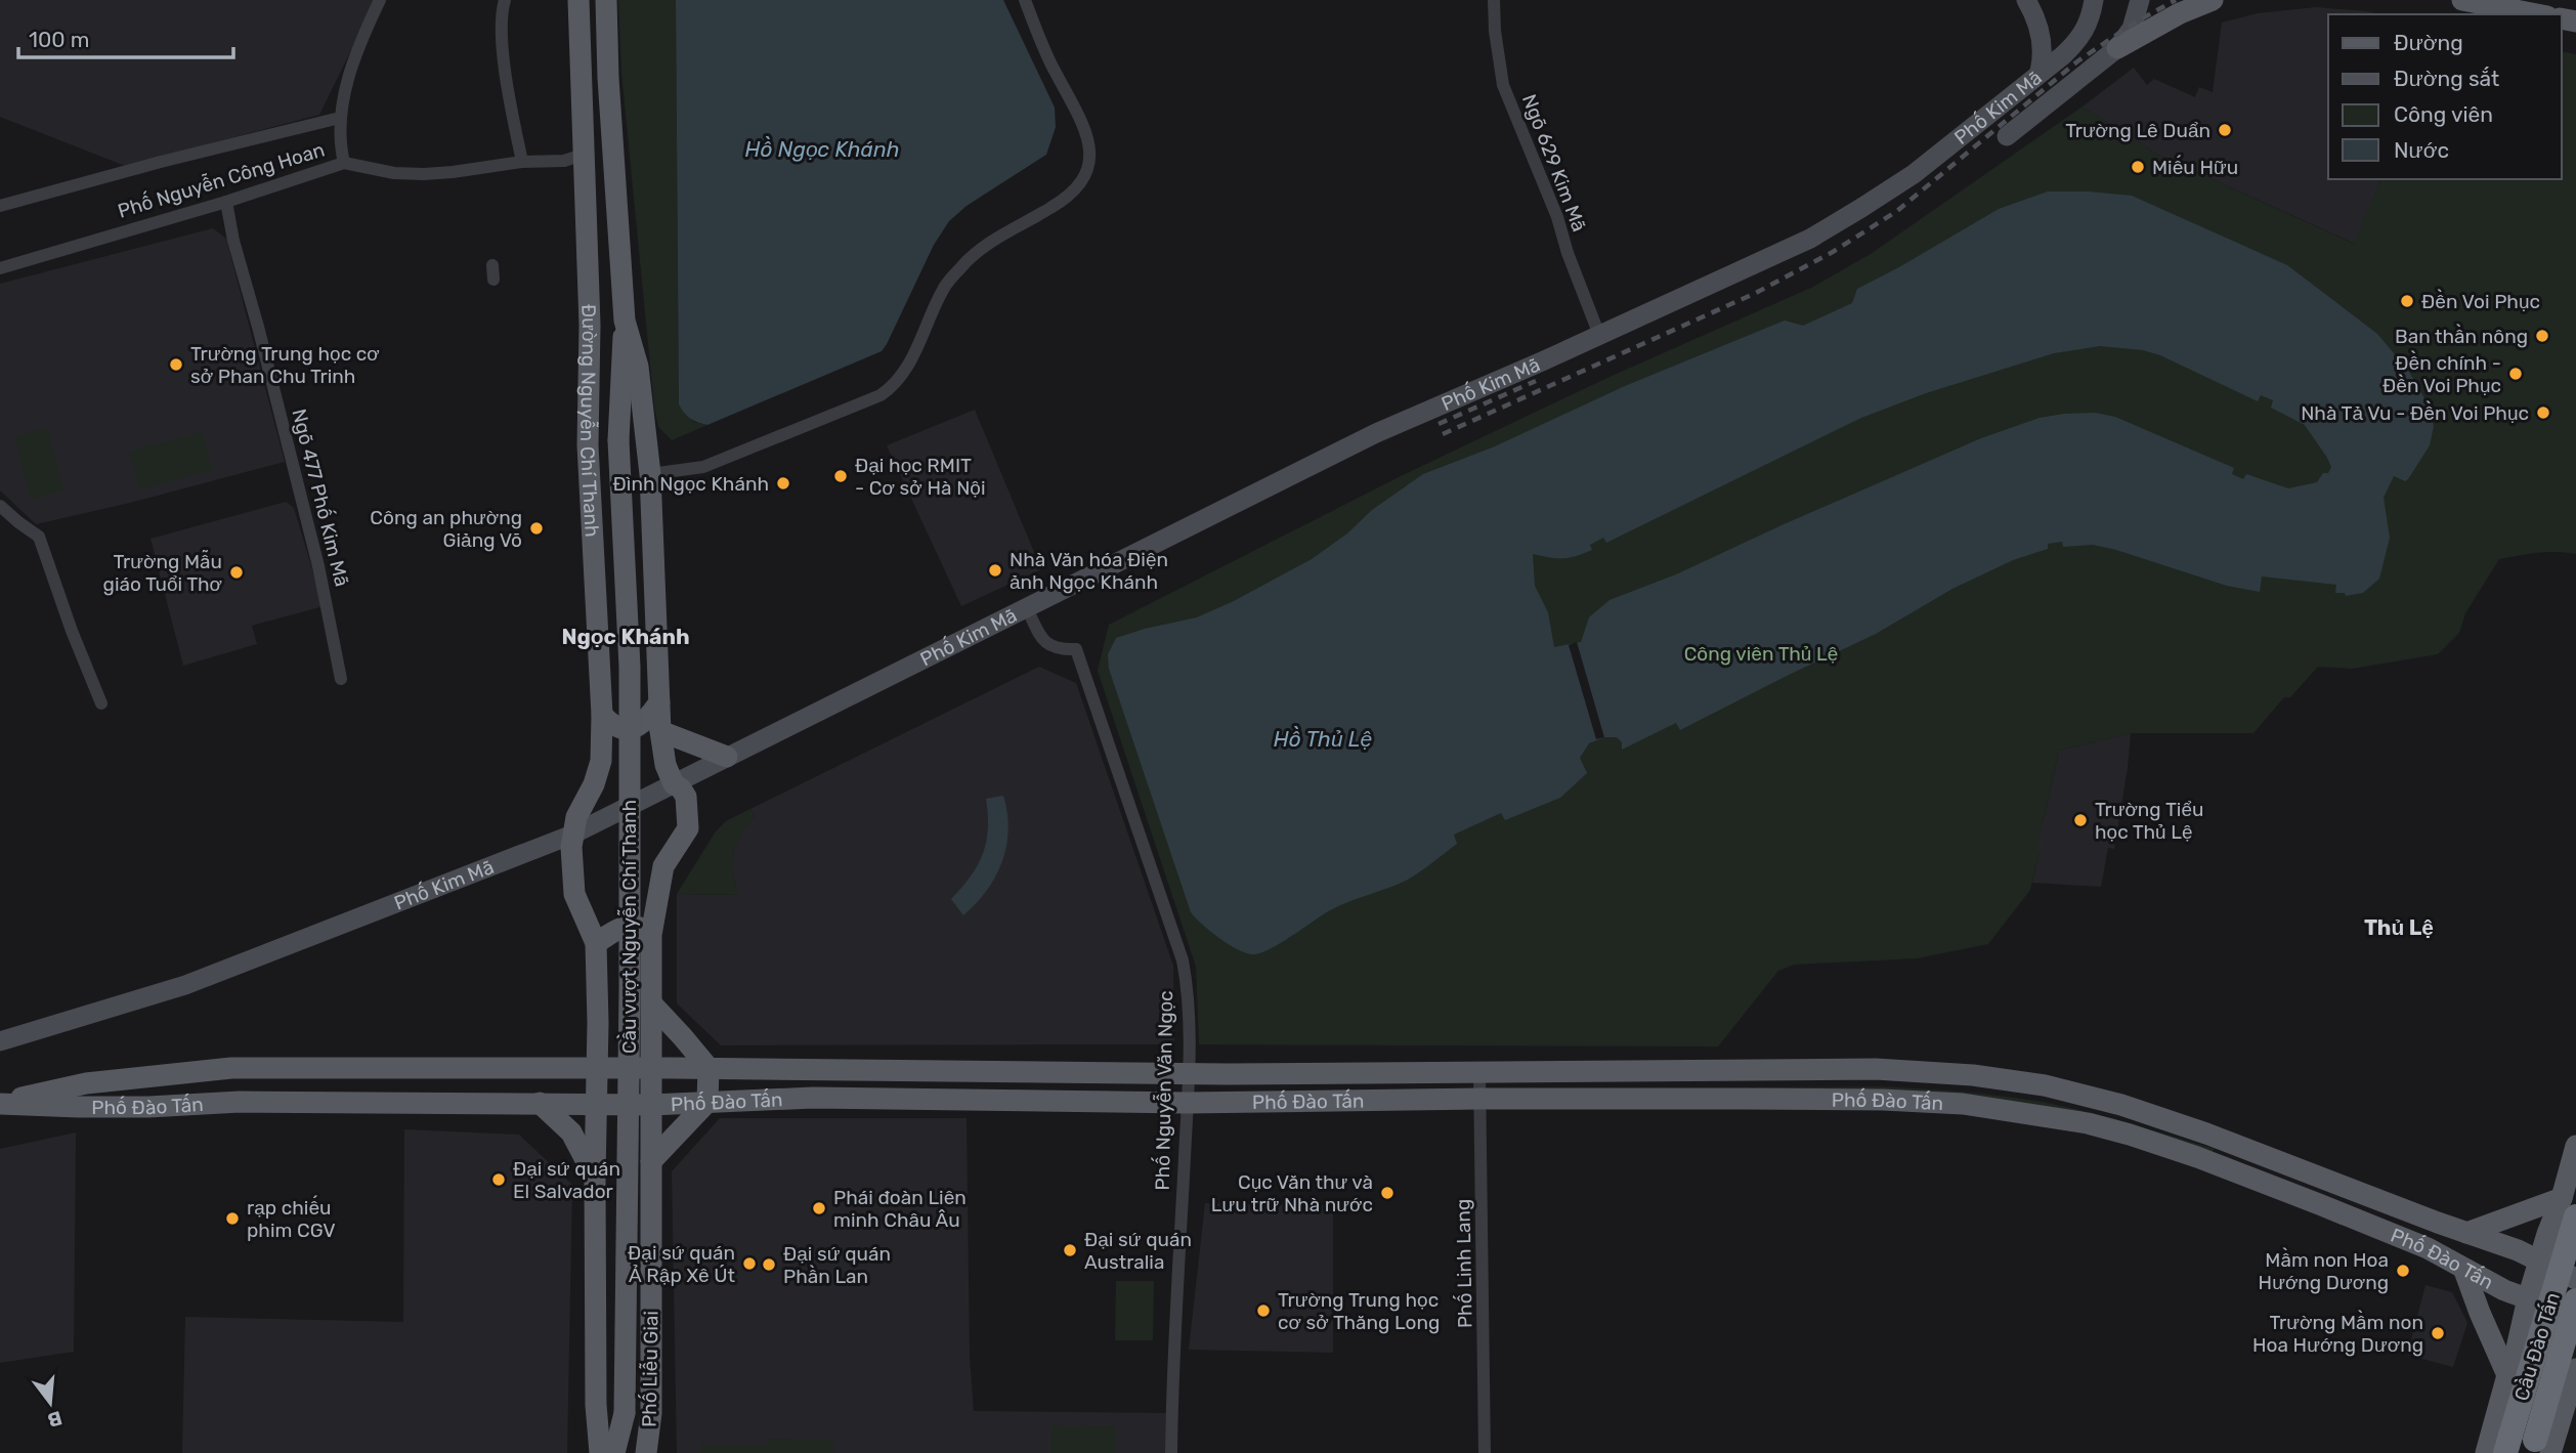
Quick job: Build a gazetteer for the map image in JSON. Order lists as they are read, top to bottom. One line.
{"streets":{"highway":["Cầu Đào Tấn"],"main road":["Phố Kim Mã","Đường Nguyễn Chí Thanh","Cầu vượt Nguyễn Chí Thanh","Phố Đào Tấn","Phố Liễu Giai"],"street":["Ngõ 629 Kim Mã","Phố Nguyễn Công Hoan","Ngõ 477 Phố Kim Mã","Phố Nguyễn Văn Ngọc","Phố Linh Lang"]},"crossings":[["Phố Kim Mã","Ngõ 629 Kim Mã"],["Phố Kim Mã","Đường Nguyễn Chí Thanh"],["Phố Kim Mã","Phố Nguyễn Văn Ngọc"],["Phố Kim Mã","Phố Liễu Giai"],["Phố Nguyễn Công Hoan","Đường Nguyễn Chí Thanh"],["Phố Nguyễn Công Hoan","Ngõ 477 Phố Kim Mã"],["Đường Nguyễn Chí Thanh","Cầu vượt Nguyễn Chí Thanh"],["Đường Nguyễn Chí Thanh","Phố Liễu Giai"],["Phố Nguyễn Văn Ngọc","Phố Đào Tấn"],["Phố Đào Tấn","Phố Linh Lang"],["Phố Đào Tấn","Phố Liễu Giai"]],"districts":["Ngọc Khánh","Thủ Lệ"],"water":["Hồ Ngọc Khánh","Hồ Thủ Lệ"],"parks":["Công viên Thủ Lệ"],"places":["Trường Lê Duẩn","Miếu Hữu","Đền Voi Phục","Ban thần nông","Trường Trung học cơ sở Phan Chu Trinh","Đền chính - Đền Voi Phục","Nhà Tả Vu - Đền Voi Phục","Đại học RMIT - Cơ sở Hà Nội","Đình Ngọc Khánh","Công an phường Giảng Võ","Nhà Văn hóa Điện ảnh Ngọc Khánh","Trường Mẫu giáo Tuổi Thơ","Trường Tiểu học Thủ Lệ","Đại sứ quán El Salvador","Cục Văn thư và Lưu trữ Nhà nước","Phái đoàn Liên minh Châu Âu","rạp chiếu phim CGV","Đại sứ quán Australia","Đại sứ quán Ả Rập Xê Út","Đại sứ quán Phần Lan","Mầm non Hoa Hướng Dương","Trường Trung học cơ sở Thăng Long","Trường Mầm non Hoa Hướng Dương"],"legend":["Đường","Đường sắt","Công viên","Nước"],"scale_bar":"100 m","north":"bottom"}
